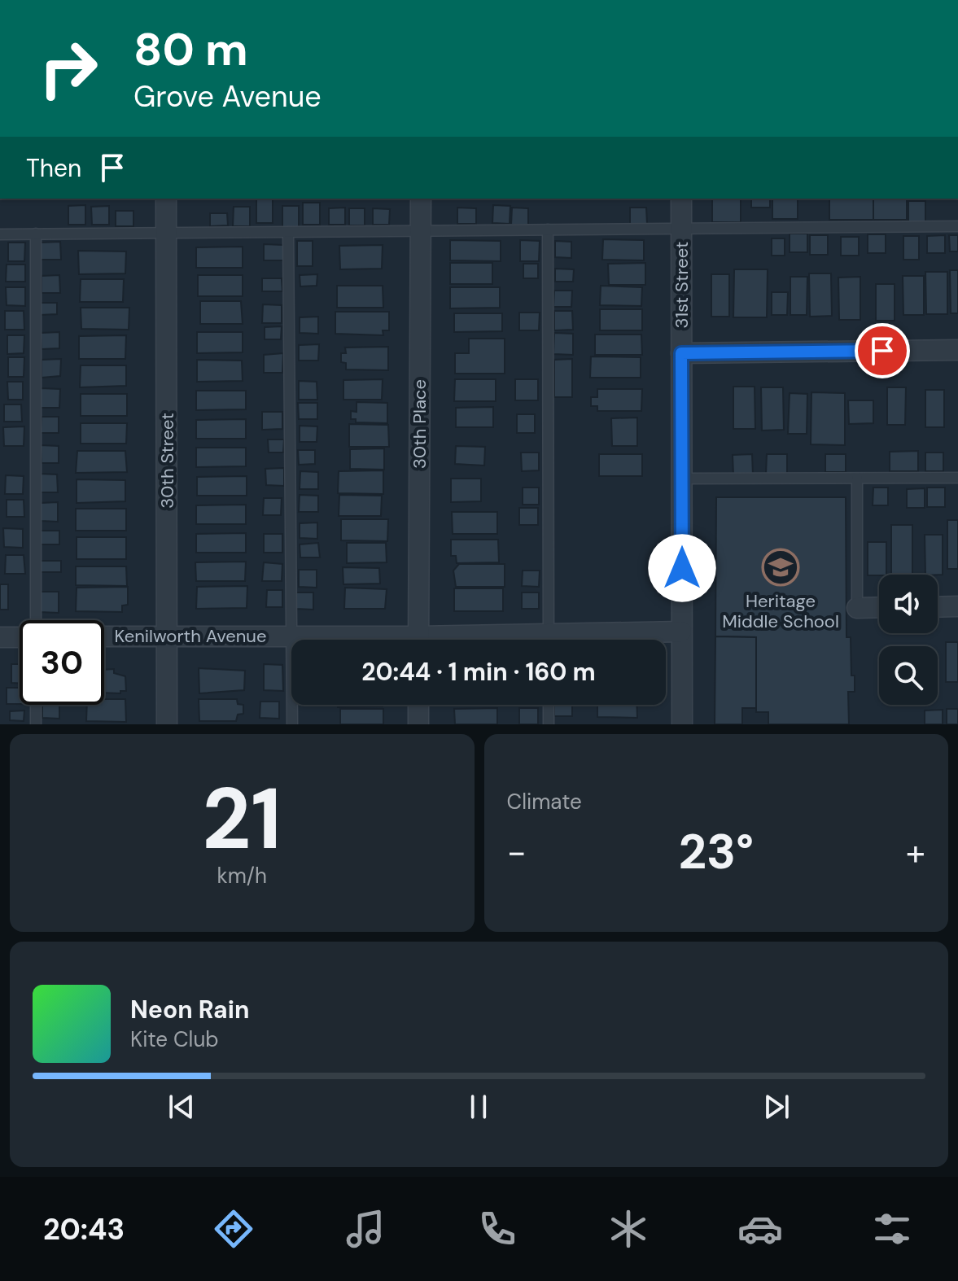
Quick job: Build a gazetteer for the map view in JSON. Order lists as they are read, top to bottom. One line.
{"streets":{"street":["31st Street","30th Place","30th Street","Kenilworth Avenue"]},"crossings":[["31st Street","Kenilworth Avenue"],["30th Street","Kenilworth Avenue"]],"places":{"school or university":["Heritage Middle School"]},"page":{"turn":["80 m","Grove Avenue"],"then":"Then","limit":"30","trip":"20:44 · 1 min · 160 m","tile":[["21","km/h"],"Climate"],"heat":["−","23°","+"],"song":["Neon Rain","Kite Club"],"tabs":"20:43"}}
